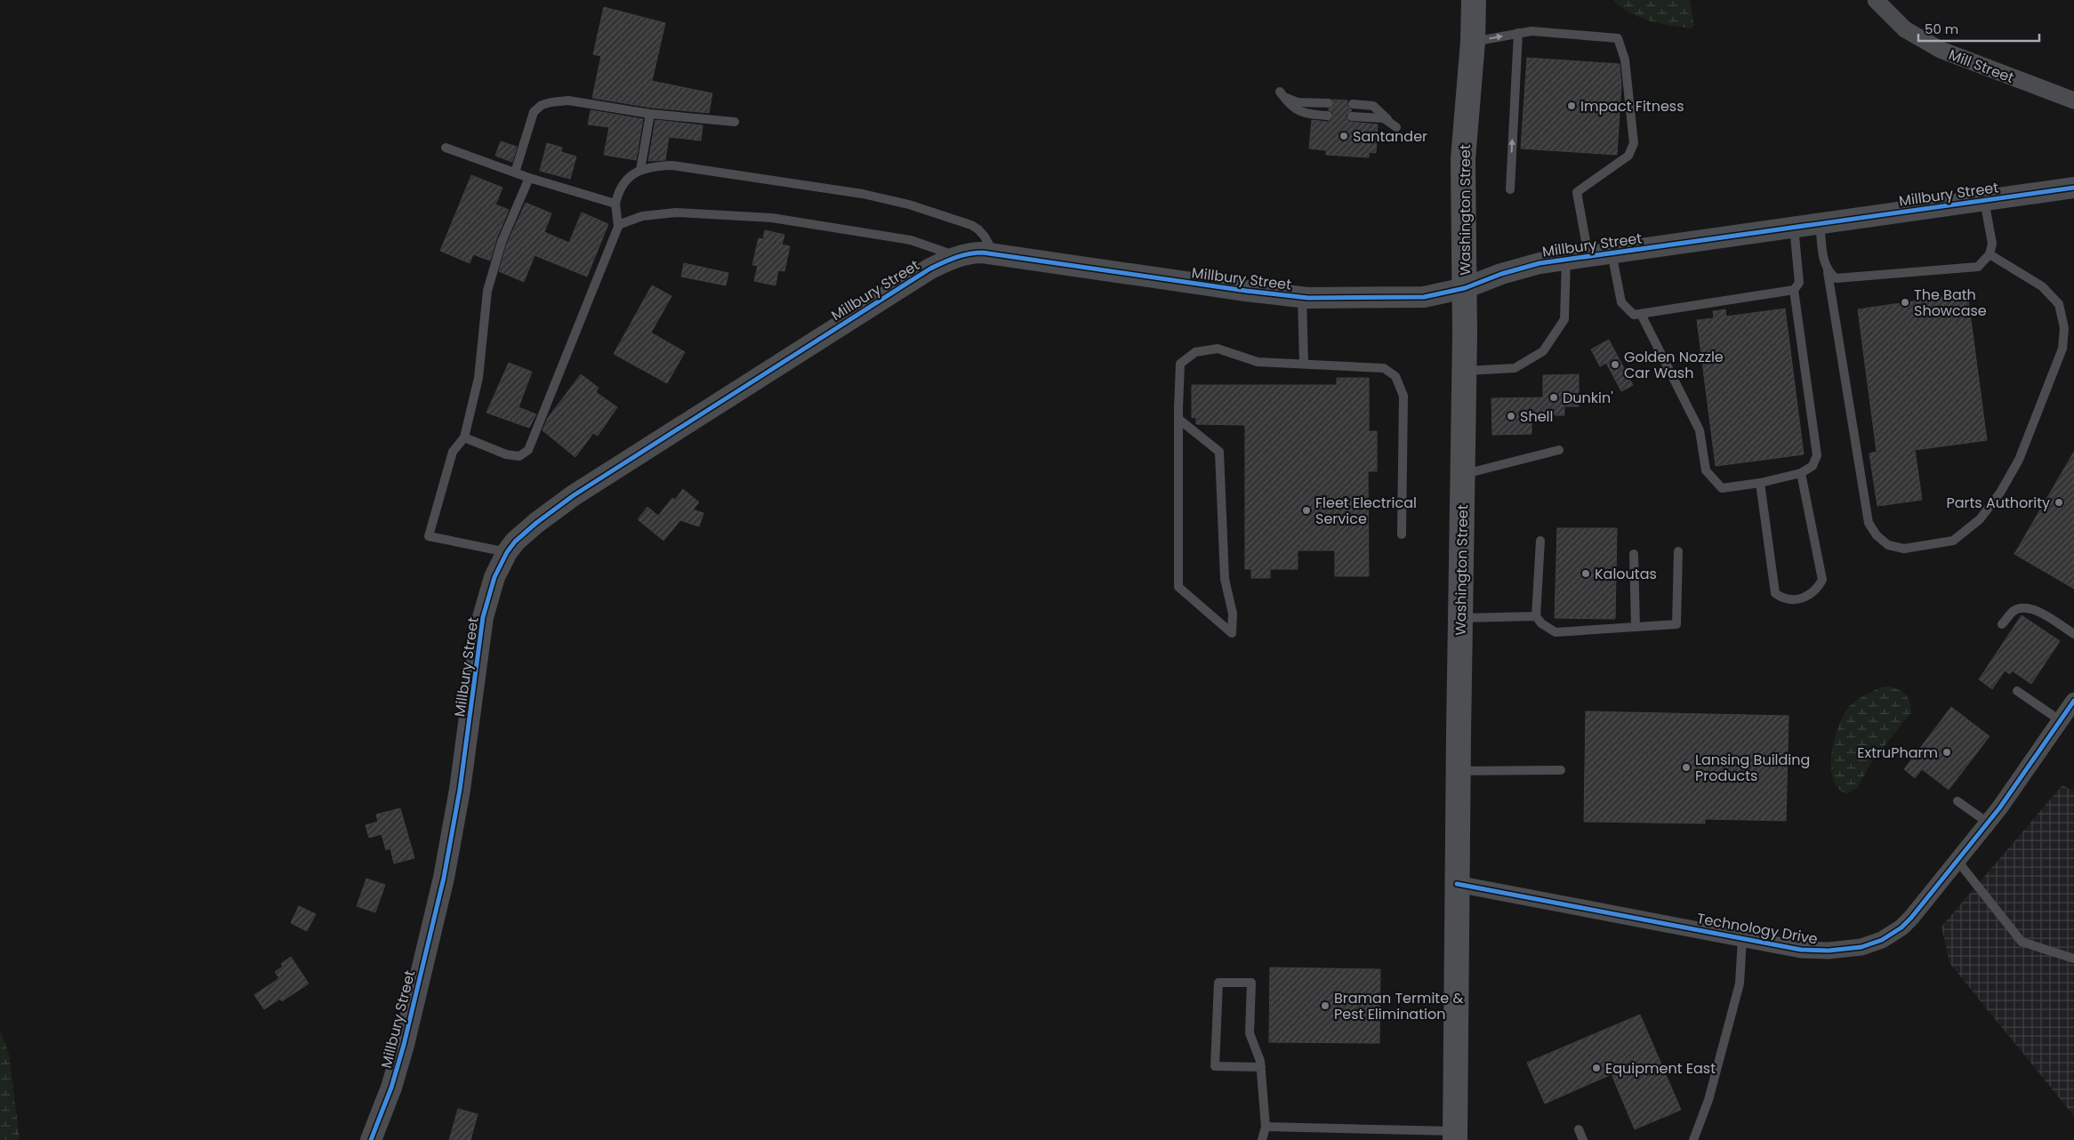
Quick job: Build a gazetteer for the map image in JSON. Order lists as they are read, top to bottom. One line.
{"streets":{"main road":["Washington Street"],"street":["Mill Street","Millbury Street","Technology Drive"]},"crossings":[["Millbury Street","Washington Street"],["Washington Street","Technology Drive"]],"places":["Impact Fitness","Santander","The Bath Showcase","Golden Nozzle Car Wash","Dunkin'","Shell","Parts Authority","Fleet Electrical Service","Kaloutas","ExtruPharm","Lansing Building Products","Braman Termite & Pest Elimination","Equipment East"],"scale_bar":"50 m"}
